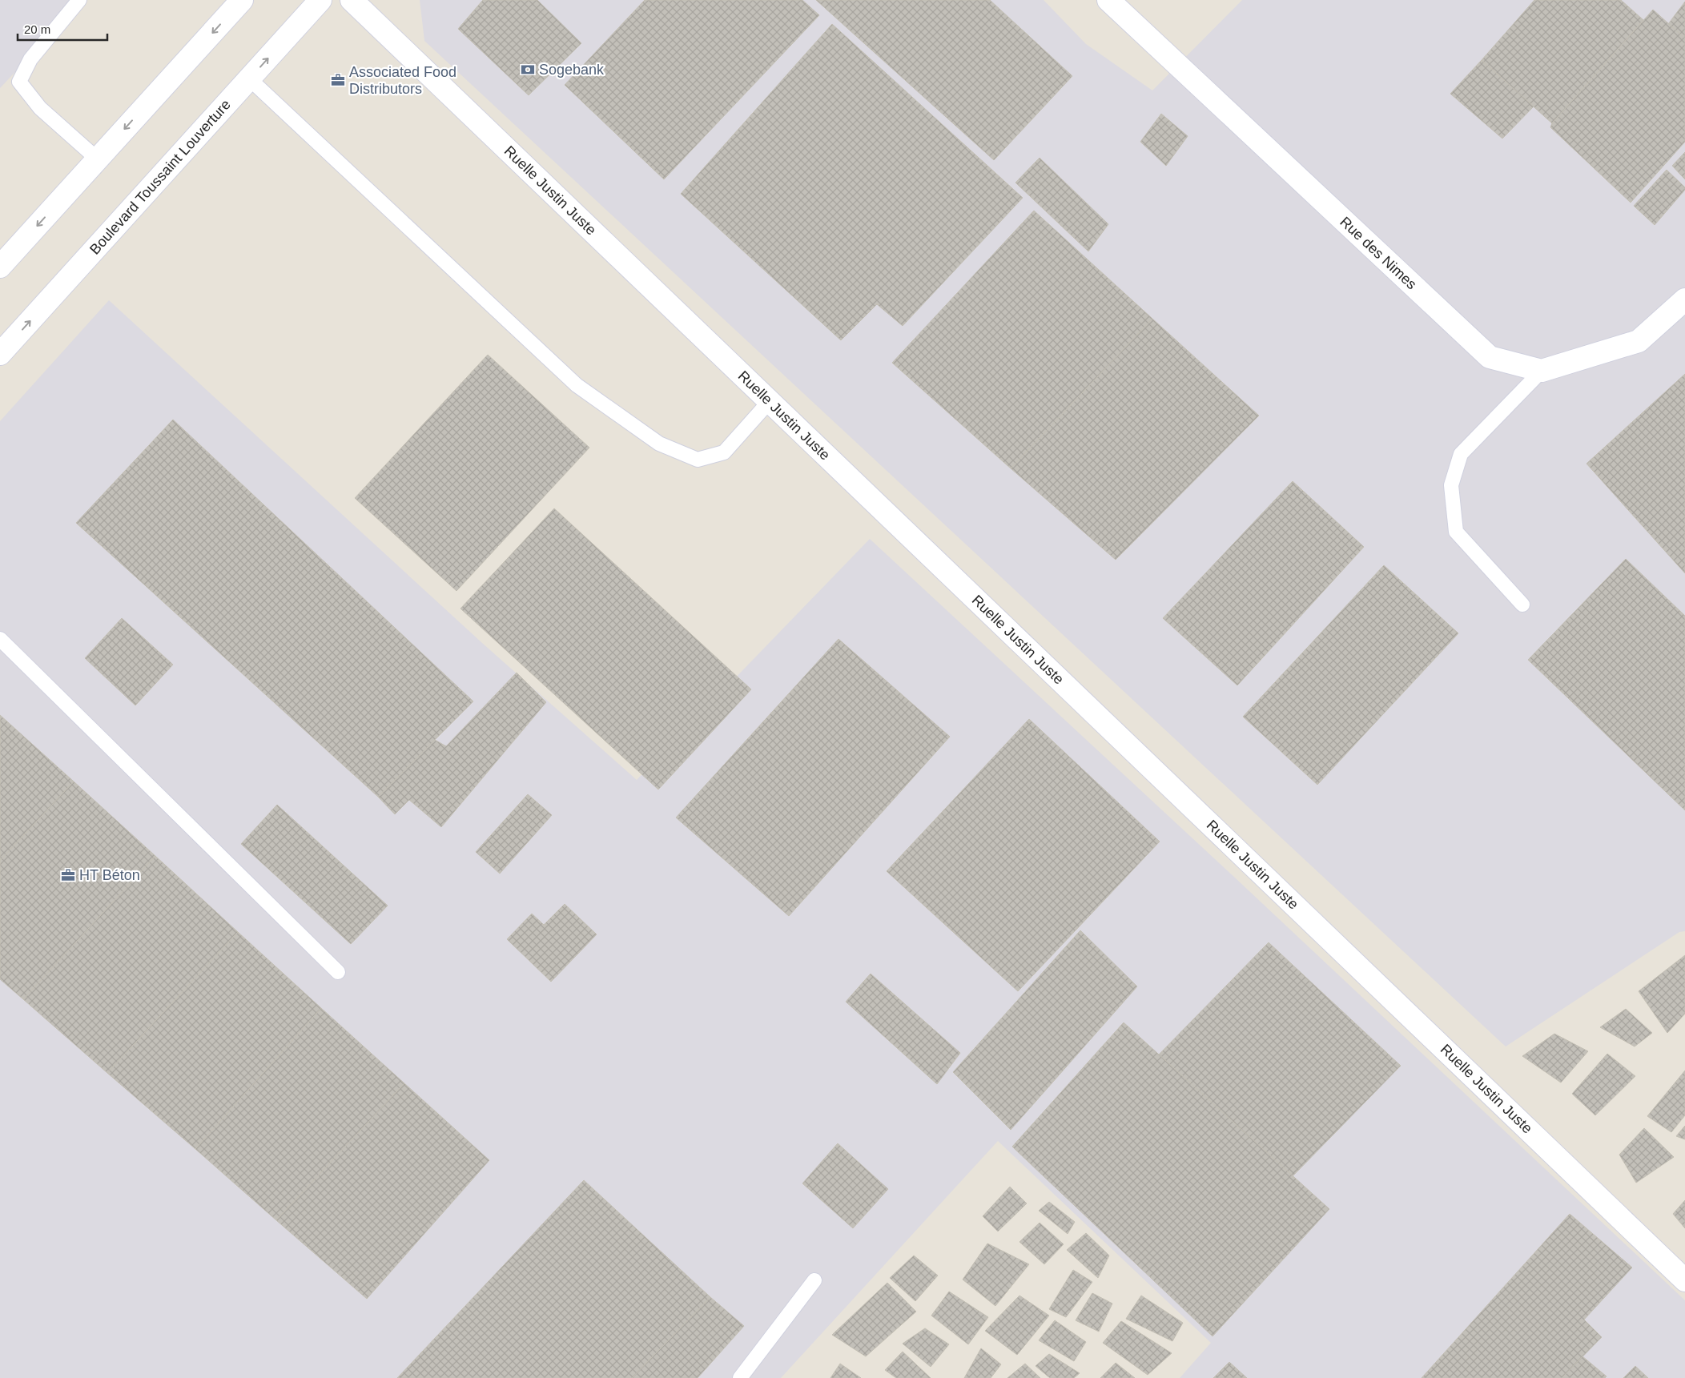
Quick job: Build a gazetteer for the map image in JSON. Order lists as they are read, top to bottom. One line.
{"streets":{"street":["Boulevard Toussaint Louverture","Ruelle Justin Juste","Rue des Nimes"]},"places":{"bank":["Sogebank"],"office":["Associated Food Distributors","HT Béton"]},"scale_bar":"20 m"}
